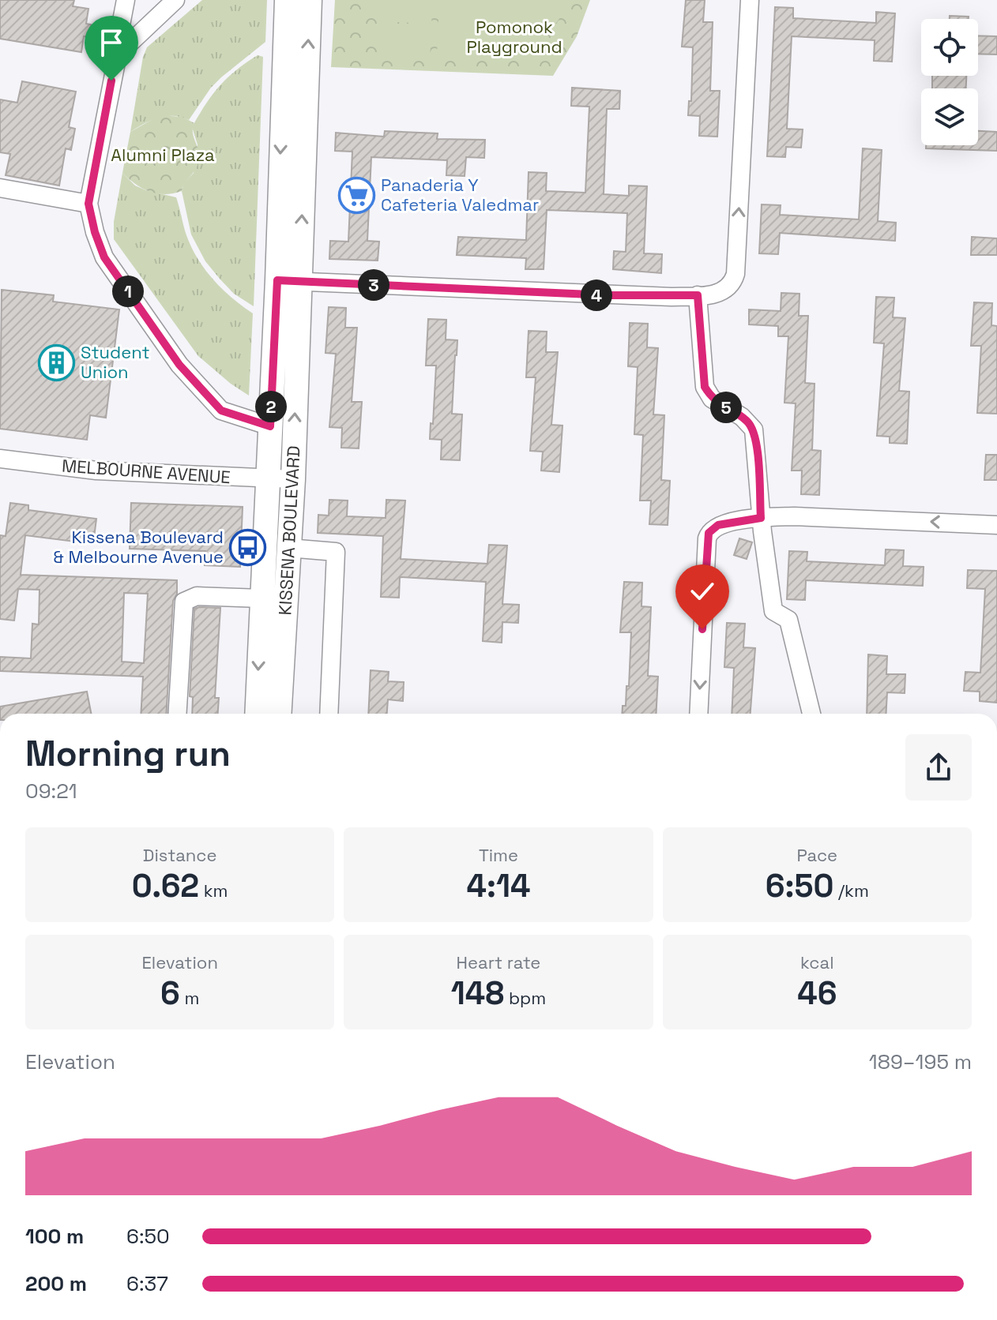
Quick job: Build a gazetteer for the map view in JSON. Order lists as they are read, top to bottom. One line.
{"streets":{"main road":["KISSENA BOULEVARD"],"street":["MELBOURNE AVENUE"]},"crossings":[["MELBOURNE AVENUE","KISSENA BOULEVARD"]],"parks":["Pomonok Playground","Alumni Plaza"],"places":{"supermarket":["Panaderia Y Cafeteria Valedmar"],"building":["Student Union"],"bus stop":["Kissena Boulevard & Melbourne Avenue"]},"page":{"pins":["3","1","4","2","5"],"heading":["Morning run","09:21"],"stats":[["Distance","0.62 km"],["Time","4:14"],["Pace","6:50 /km"],["Elevation","6 m"],["Heart rate","148 bpm"],["kcal","46"]],"chart":["Elevation","189–195 m"],"list":[{"name":"100 m","note":"6:50"},{"name":"200 m","note":"6:37"}]}}
